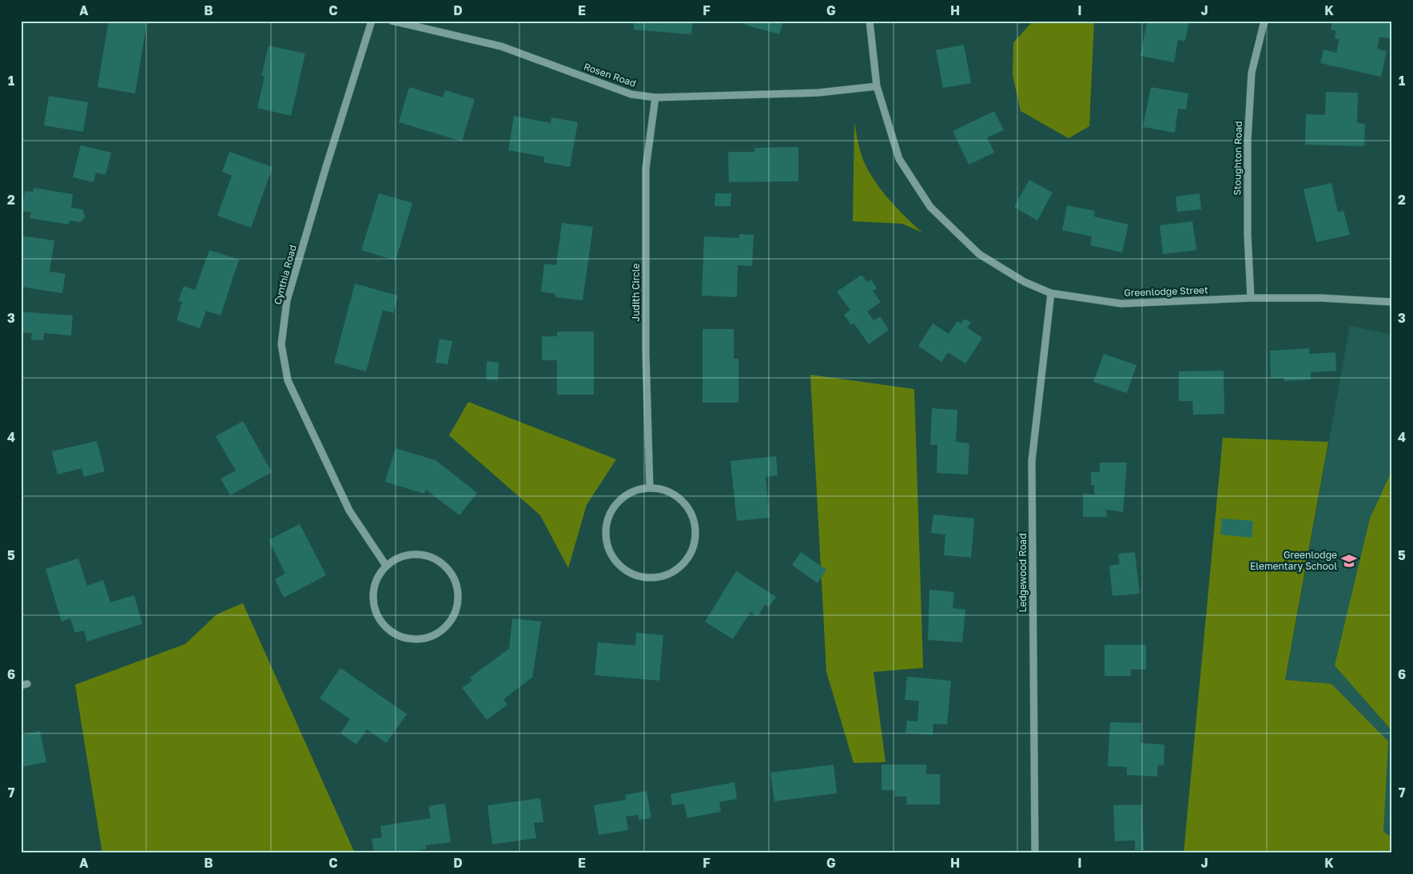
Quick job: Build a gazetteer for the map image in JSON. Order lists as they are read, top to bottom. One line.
{"streets":{"street":["Rosen Road","Stoughton Road","Cynthia Road","Greenlodge Street","Judith Circle","Ledgewood Road"]},"crossings":[["Rosen Road","Greenlodge Street"],["Rosen Road","Judith Circle"],["Stoughton Road","Greenlodge Street"],["Greenlodge Street","Ledgewood Road"]],"places":{"school or university":["Greenlodge Elementary School"]},"grid":{"columns":["A","B","C","D","E","F","G","H","I","J","K"],"rows":["1","2","3","4","5","6","7"]}}
